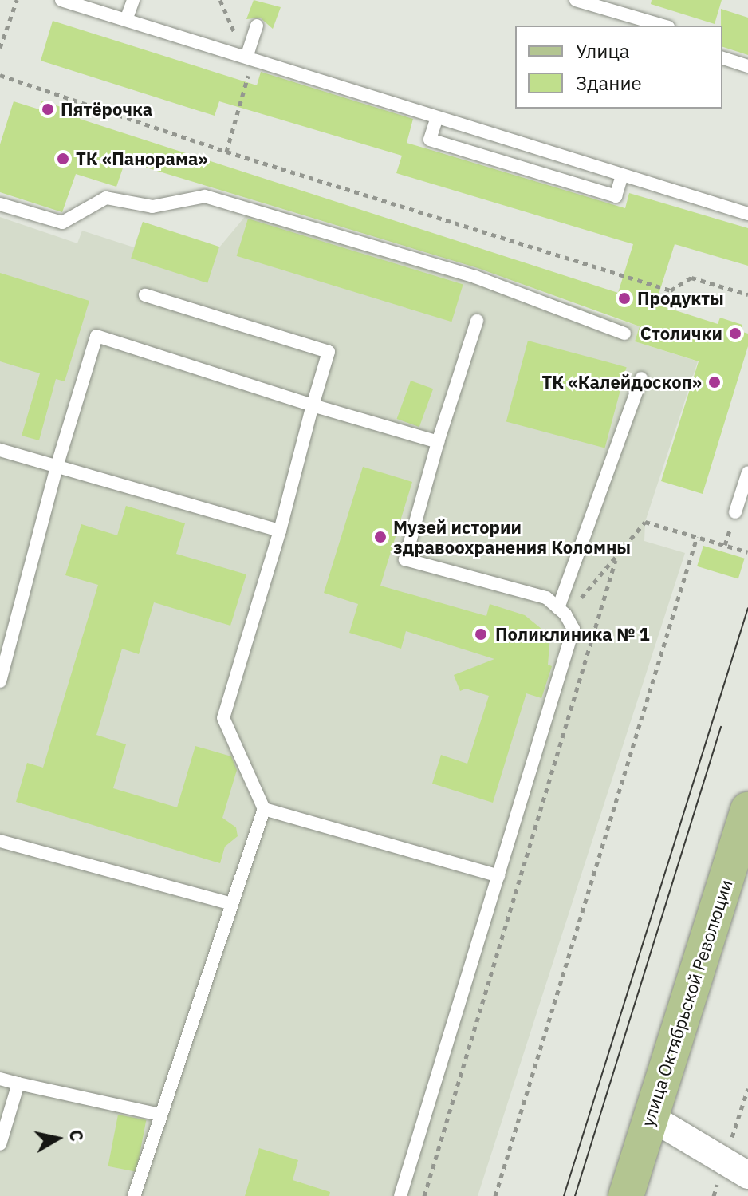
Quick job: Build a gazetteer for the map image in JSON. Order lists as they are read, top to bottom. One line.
{"streets":{"main road":["улица Октябрьской Революции"]},"places":["Пятёрочка","ТК «Панорама»","Продукты","Столички","ТК «Калейдоскоп»","Музей истории здравоохранения Коломны","Поликлиника № 1"],"legend":["Улица","Здание"],"north":"right"}
